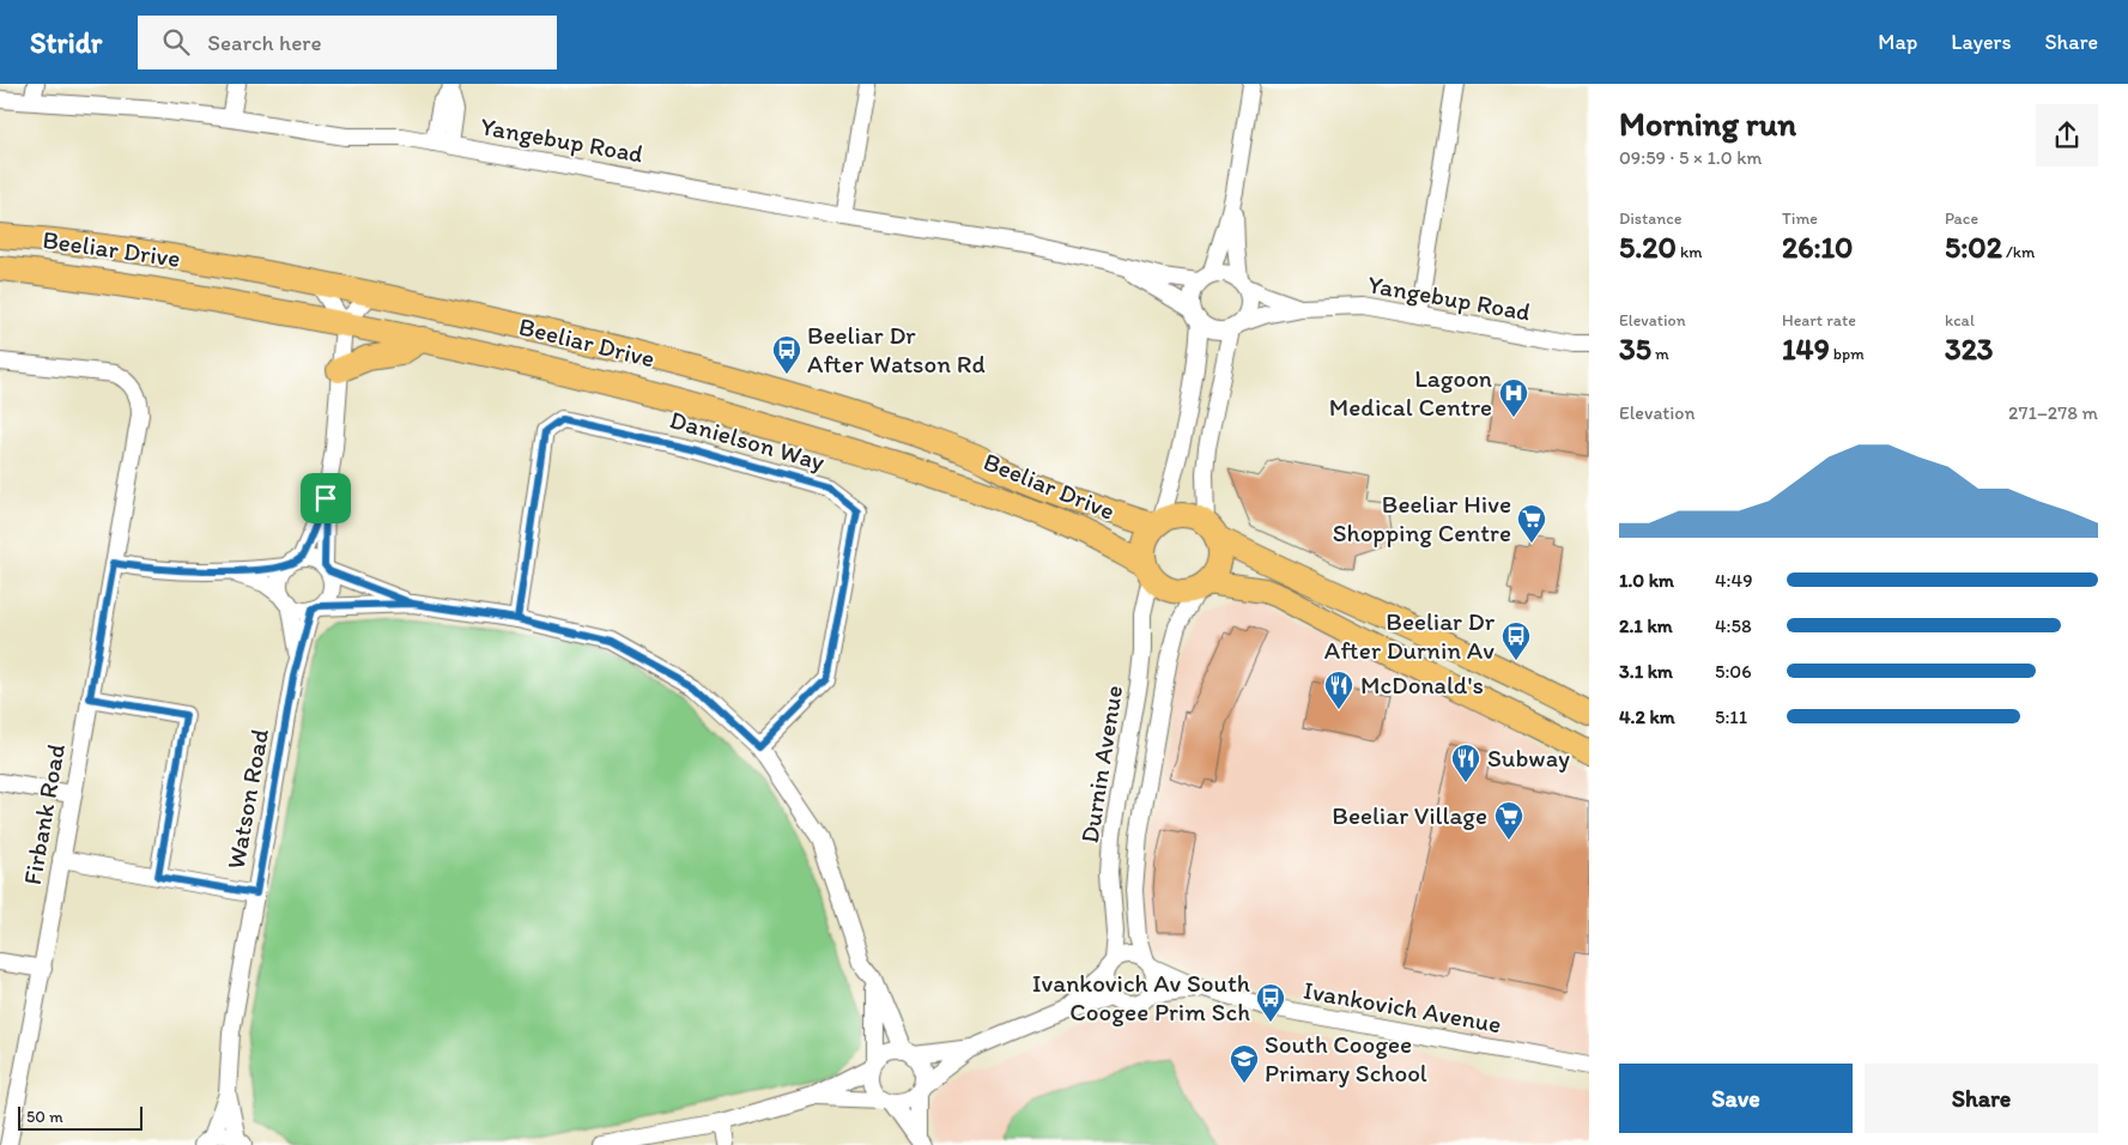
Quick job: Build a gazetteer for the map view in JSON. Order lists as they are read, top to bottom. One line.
{"streets":{"highway":["Beeliar Drive"],"street":["Yangebup Road","Danielson Way","Durnin Avenue","Watson Road","Firbank Road","Ivankovich Avenue"]},"crossings":[["Beeliar Drive","Durnin Avenue"],["Durnin Avenue","Ivankovich Avenue"]],"places":{"bus stop":["Beeliar Dr After Watson Rd","Beeliar Dr After Durnin Av","Ivankovich Av South Coogee Prim Sch"],"hospital":["Lagoon Medical Centre"],"supermarket":["Beeliar Hive Shopping Centre","Beeliar Village"],"restaurant":["McDonald's","Subway"],"school or university":["South Coogee Primary School"]},"scale_bar":"50 m","page":{"header":"Stridr","search":"Search here","nav":["Map","Layers","Share"],"heading":["Morning run","09:59 · 5 × 1.0 km"],"stats":[["Distance","5.20 km"],["Time","26:10"],["Pace","5:02 /km"],["Elevation","35 m"],["Heart rate","149 bpm"],["kcal","323"]],"chart":["Elevation","271–278 m"],"list":[{"name":"1.0 km","note":"4:49"},{"name":"2.1 km","note":"4:58"},{"name":"3.1 km","note":"5:06"},{"name":"4.2 km","note":"5:11"}],"buttons":["Save","Share"],"scale":"50 m"}}
